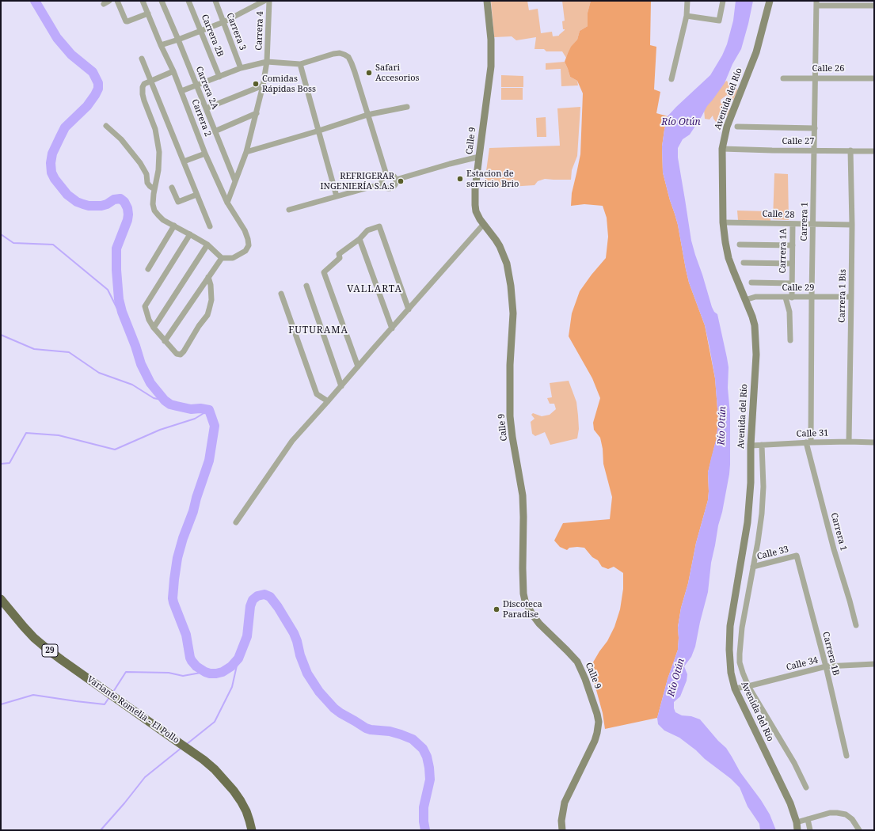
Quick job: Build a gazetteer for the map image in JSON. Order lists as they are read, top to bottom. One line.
{"streets":{"highway":["29","Variante Romelia - El Pollo"],"main road":["Avenida del Río","Calle 9"],"street":["Carrera 4","Carrera 3","Carrera 2B","Calle 26","Carrera 2A","Carrera 2","Calle 27","Calle 28","Carrera 1","Carrera 1A","Calle 29","Carrera 1 Bis","Calle 31","Calle 33","Carrera 1B","Calle 34"]},"crossings":[["Carrera 4","Carrera 2A"],["Carrera 4","Carrera 2"],["Calle 26","Carrera 1"],["Avenida del Río","Calle 27"],["Avenida del Río","Calle 28"],["Avenida del Río","Calle 29"],["Avenida del Río","Calle 31"],["Avenida del Río","Calle 34"],["Calle 27","Carrera 1"],["Calle 27","Carrera 1 Bis"],["Calle 28","Carrera 1"],["Calle 28","Carrera 1A"],["Calle 28","Carrera 1 Bis"],["Carrera 1","Calle 29"],["Carrera 1","Calle 31"],["Carrera 1A","Calle 29"],["Calle 29","Carrera 1 Bis"],["Carrera 1 Bis","Calle 31"],["Calle 33","Carrera 1B"],["Carrera 1B","Calle 34"]],"districts":["VALLARTA","FUTURAMA"],"water":["Río Otún"],"places":["Safari Accesorios","Comidas Rápidas Boss","Estacion de servicio Brio","REFRIGERAR INGENIERÍA S.A.S","Discoteca Paradise"]}
